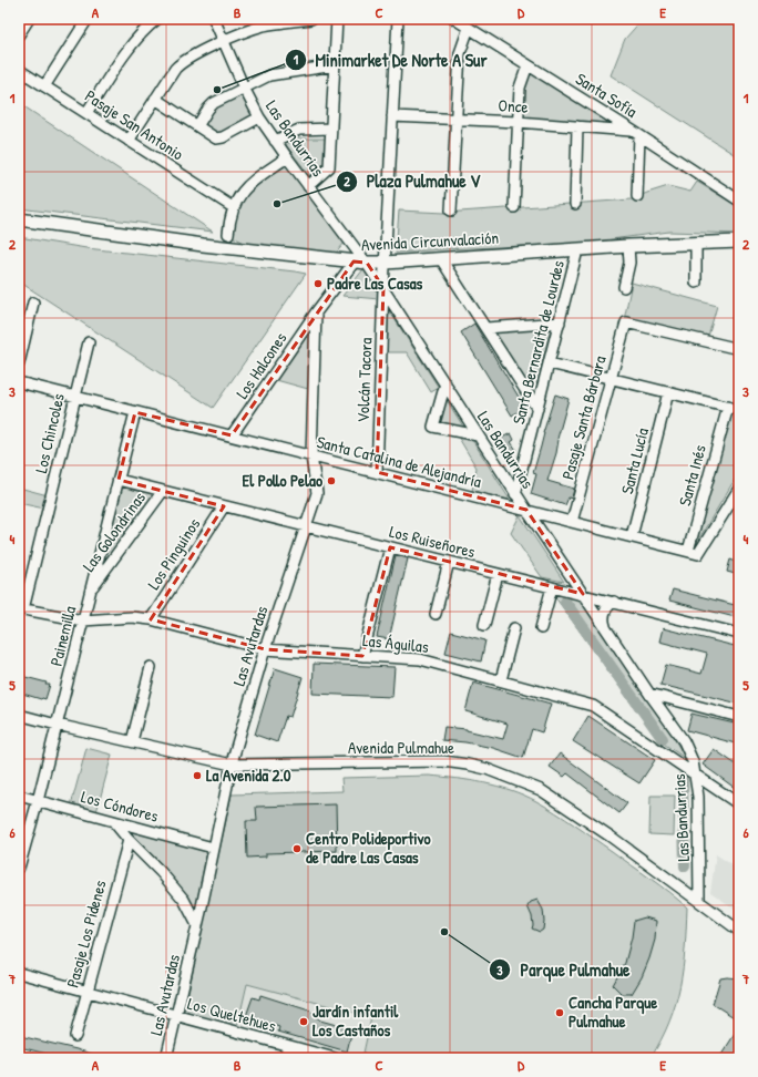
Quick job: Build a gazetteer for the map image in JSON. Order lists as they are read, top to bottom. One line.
{"streets":{"main road":["Avenida Circunvalación"],"street":["Santa Sofía","Once","Pasaje San Antonio","Las Bandurrias","Santa Bernardita de Lourdes","Los Halcones","Volcán Tacora","Pasaje Santa Bárbara","Los Chincoles","Santa Lucía","Santa Catalina de Alejandría","Santa Inés","Las Golondrinas","Los Ruiseñores","Los Pinguinos","Painemilla","Las Águilas","Las Avutardas","Avenida Pulmahue","Los Cóndores","Pasaje Los Pidenes","Los Queltehues"]},"crossings":[["Santa Sofía","Once"],["Las Bandurrias","Avenida Circunvalación"],["Las Bandurrias","Santa Bernardita de Lourdes"],["Las Bandurrias","Volcán Tacora"],["Las Bandurrias","Santa Catalina de Alejandría"],["Las Bandurrias","Los Ruiseñores"],["Las Bandurrias","Las Águilas"],["Las Bandurrias","Avenida Pulmahue"],["Avenida Circunvalación","Santa Bernardita de Lourdes"],["Los Halcones","Santa Catalina de Alejandría"],["Los Halcones","Las Avutardas"],["Volcán Tacora","Santa Catalina de Alejandría"],["Pasaje Santa Bárbara","Santa Catalina de Alejandría"],["Los Chincoles","Santa Catalina de Alejandría"],["Los Chincoles","Las Águilas"],["Santa Lucía","Santa Catalina de Alejandría"],["Santa Catalina de Alejandría","Santa Inés"],["Santa Catalina de Alejandría","Painemilla"],["Santa Catalina de Alejandría","Las Avutardas"],["Las Golondrinas","Los Ruiseñores"],["Las Golondrinas","Painemilla"],["Los Ruiseñores","Los Pinguinos"],["Los Ruiseñores","Painemilla"],["Los Ruiseñores","Las Avutardas"],["Los Pinguinos","Las Águilas"],["Painemilla","Las Águilas"],["Painemilla","Avenida Pulmahue"],["Painemilla","Los Cóndores"],["Las Águilas","Las Avutardas"],["Las Avutardas","Avenida Pulmahue"],["Las Avutardas","Los Cóndores"],["Las Avutardas","Los Queltehues"],["Pasaje Los Pidenes","Los Queltehues"]],"places":["Minimarket De Norte A Sur","Plaza Pulmahue V","Padre Las Casas","El Pollo Pelao","La Avenida 2.0","Centro Polideportivo de Padre Las Casas","Parque Pulmahue","Cancha Parque Pulmahue","Jardín infantil Los Castaños"],"grid":{"columns":["A","B","C","D","E"],"rows":["1","2","3","4","5","6","7"]}}
